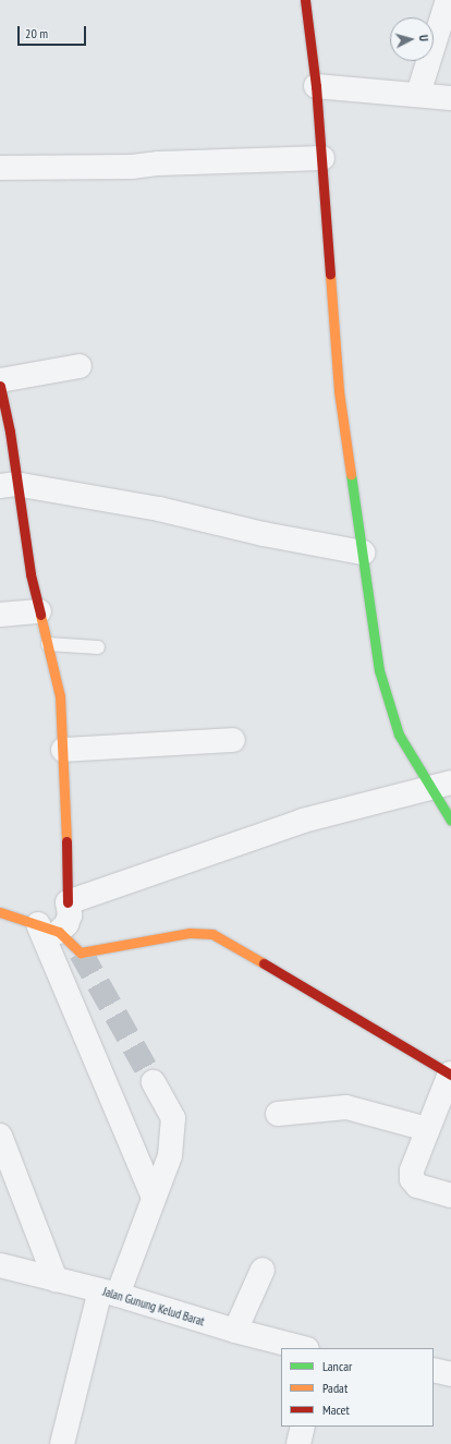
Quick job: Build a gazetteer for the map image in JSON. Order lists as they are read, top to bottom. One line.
{"streets":{"street":["Jalan Gunung Kelud Barat"]},"legend":["Lancar","Padat","Macet"],"scale_bar":"20 m","north":"right"}
